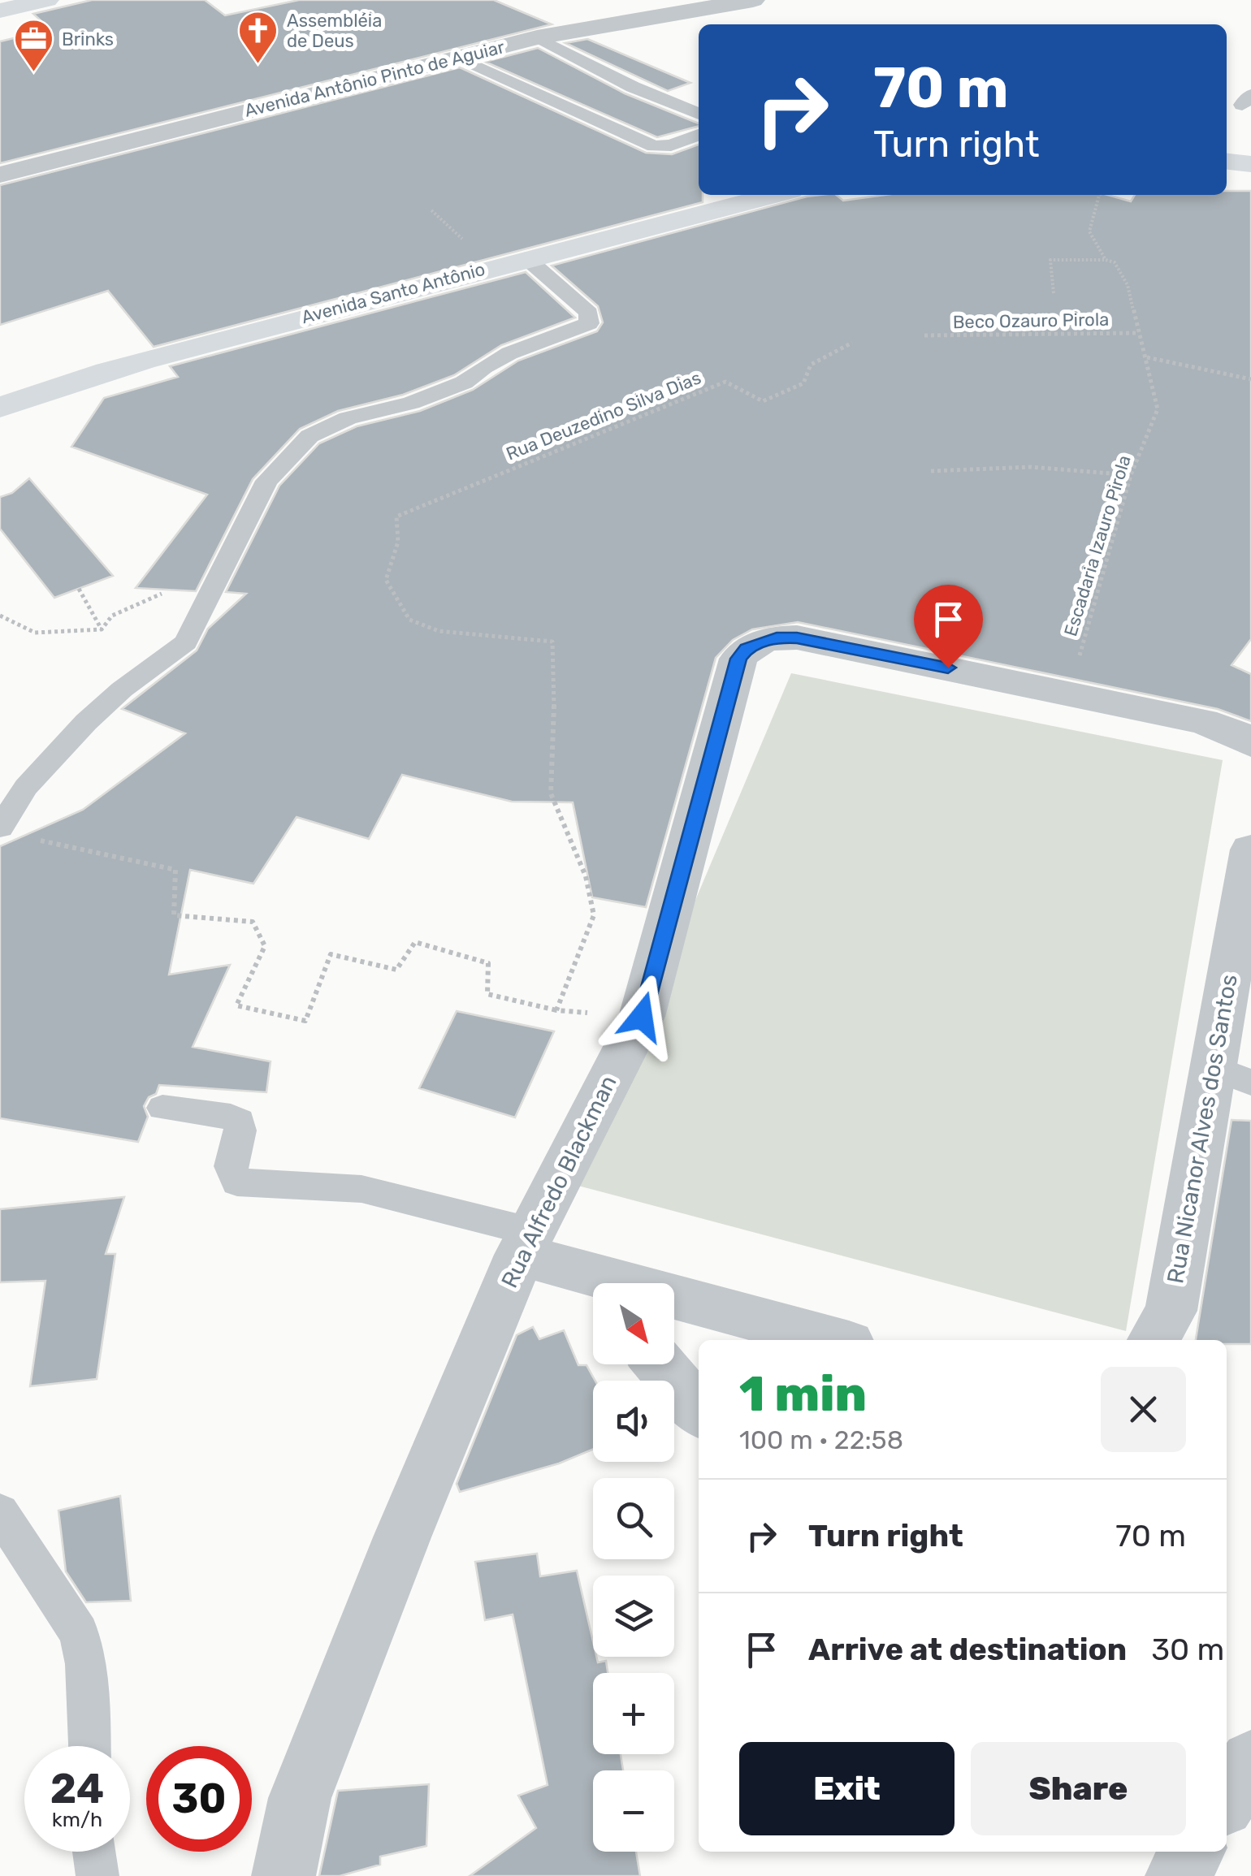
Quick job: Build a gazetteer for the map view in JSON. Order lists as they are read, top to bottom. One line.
{"streets":{"street":["Avenida Antônio Pinto de Aguiar","Avenida Santo Antônio","Rua Nicanor Alves dos Santos","Rua Alfredo Blackman"],"path":["Beco Ozauro Pirola","Rua Deuzedino Silva Dias","Escadaria Izauro Pirola"]},"crossings":[["Beco Ozauro Pirola","Escadaria Izauro Pirola"],["Escadaria Izauro Pirola","Rua Alfredo Blackman"]],"places":{"church":["Assembléia de Deus"],"office":["Brinks"]},"north":"bottom right","page":{"turn":["70 m","Turn right"],"map_buttons":["+","−"],"heading":["1 min","100 m · 22:58"],"list":[{"name":"Turn right","value":"70 m"},{"name":"Arrive at destination","value":"30 m"}],"buttons":["Exit","Share"],"speed":"24 km/h","limit":"30"}}
